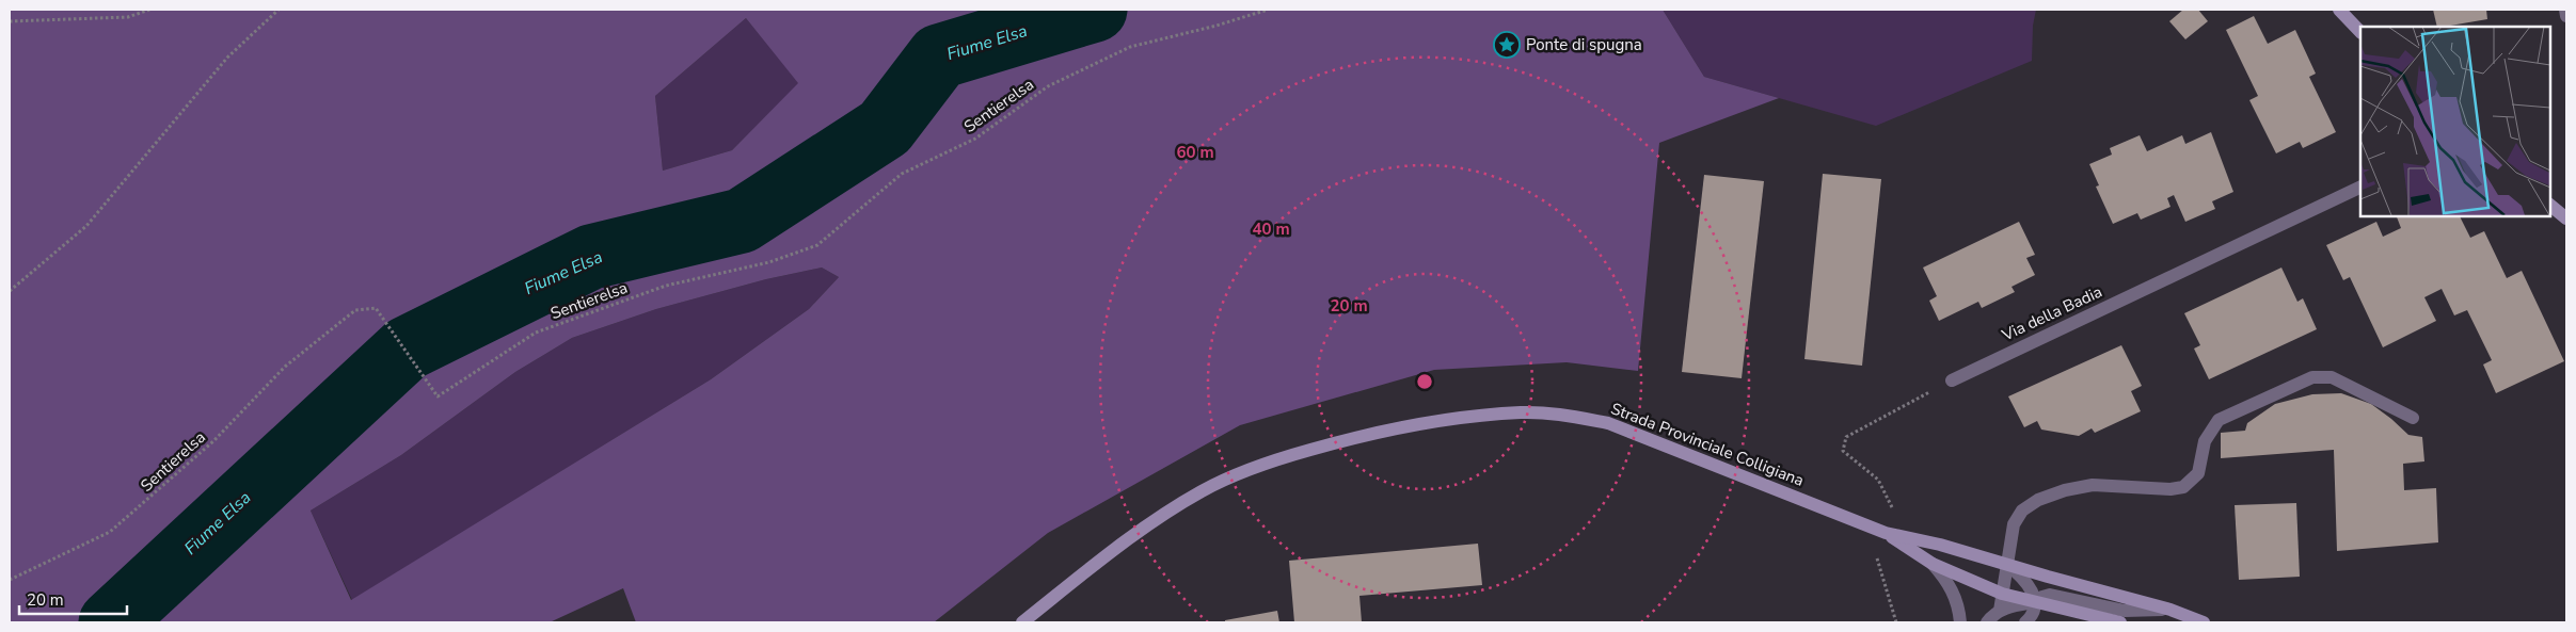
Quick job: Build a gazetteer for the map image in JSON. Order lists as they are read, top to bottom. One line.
{"streets":{"main road":["Strada Provinciale Colligiana"],"street":["Via della Badia"],"path":["Sentierelsa"]},"water":["Fiume Elsa"],"places":{"place":["Ponte di spugna"]},"scale_bar":"20 m","rings":["60 m","40 m","20 m"]}
